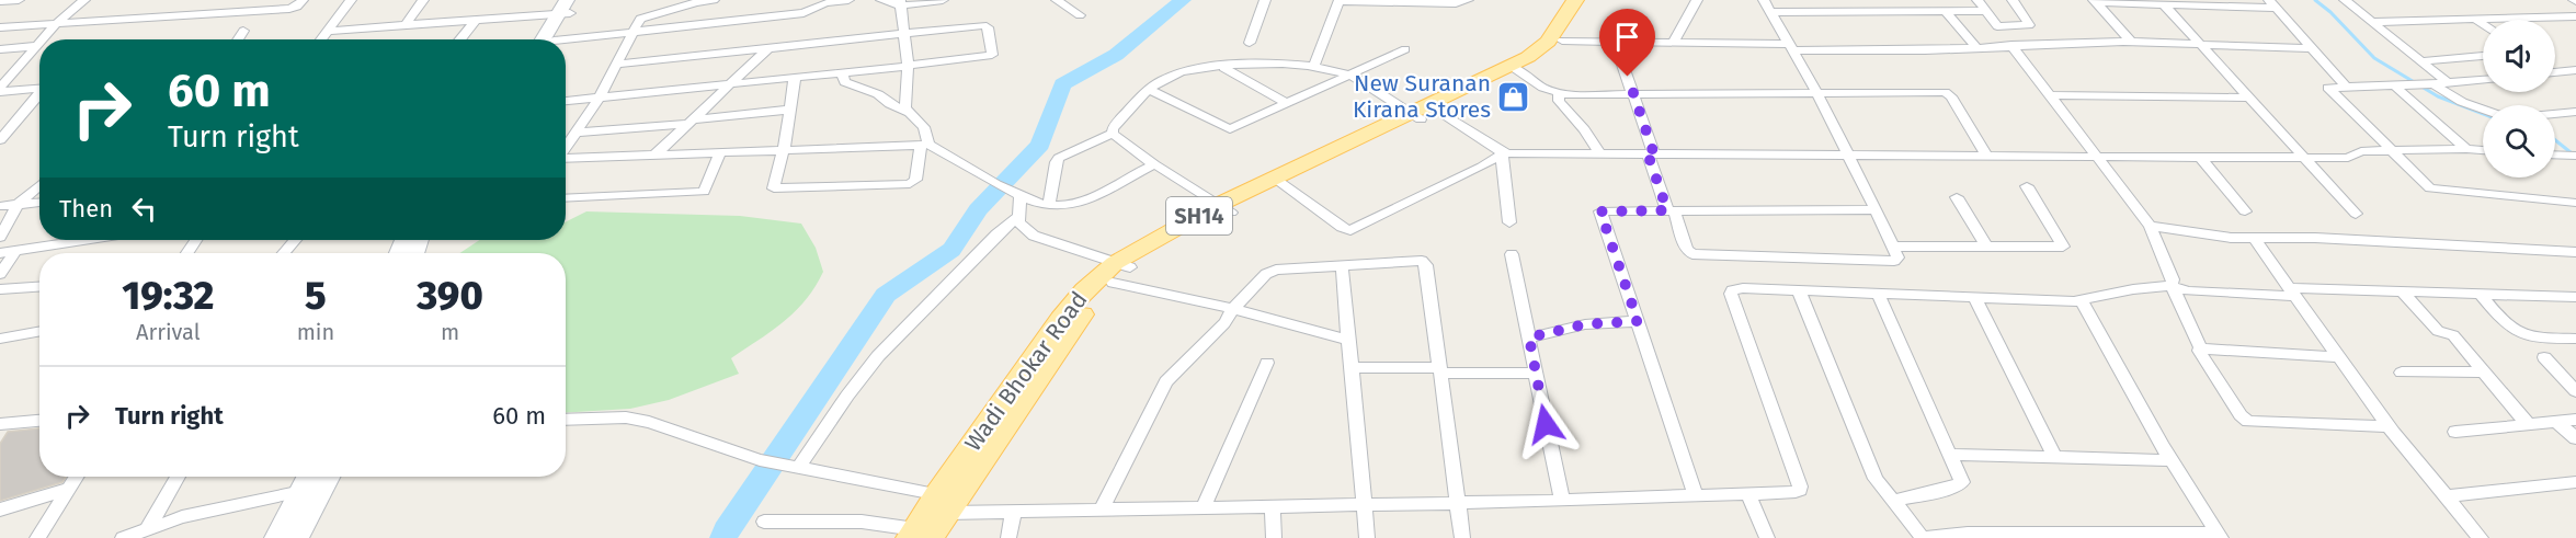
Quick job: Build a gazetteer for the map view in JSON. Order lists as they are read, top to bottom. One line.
{"streets":{"main road":["SH14","Wadi Bhokar Road"]},"places":{"shop":["New Suranan Kirana Stores"]},"page":{"turn":["60 m","Turn right"],"then":"Then","eta":["19:32","Arrival","5","min","390","m"],"list":[{"name":"Turn right","value":"60 m"}]}}
